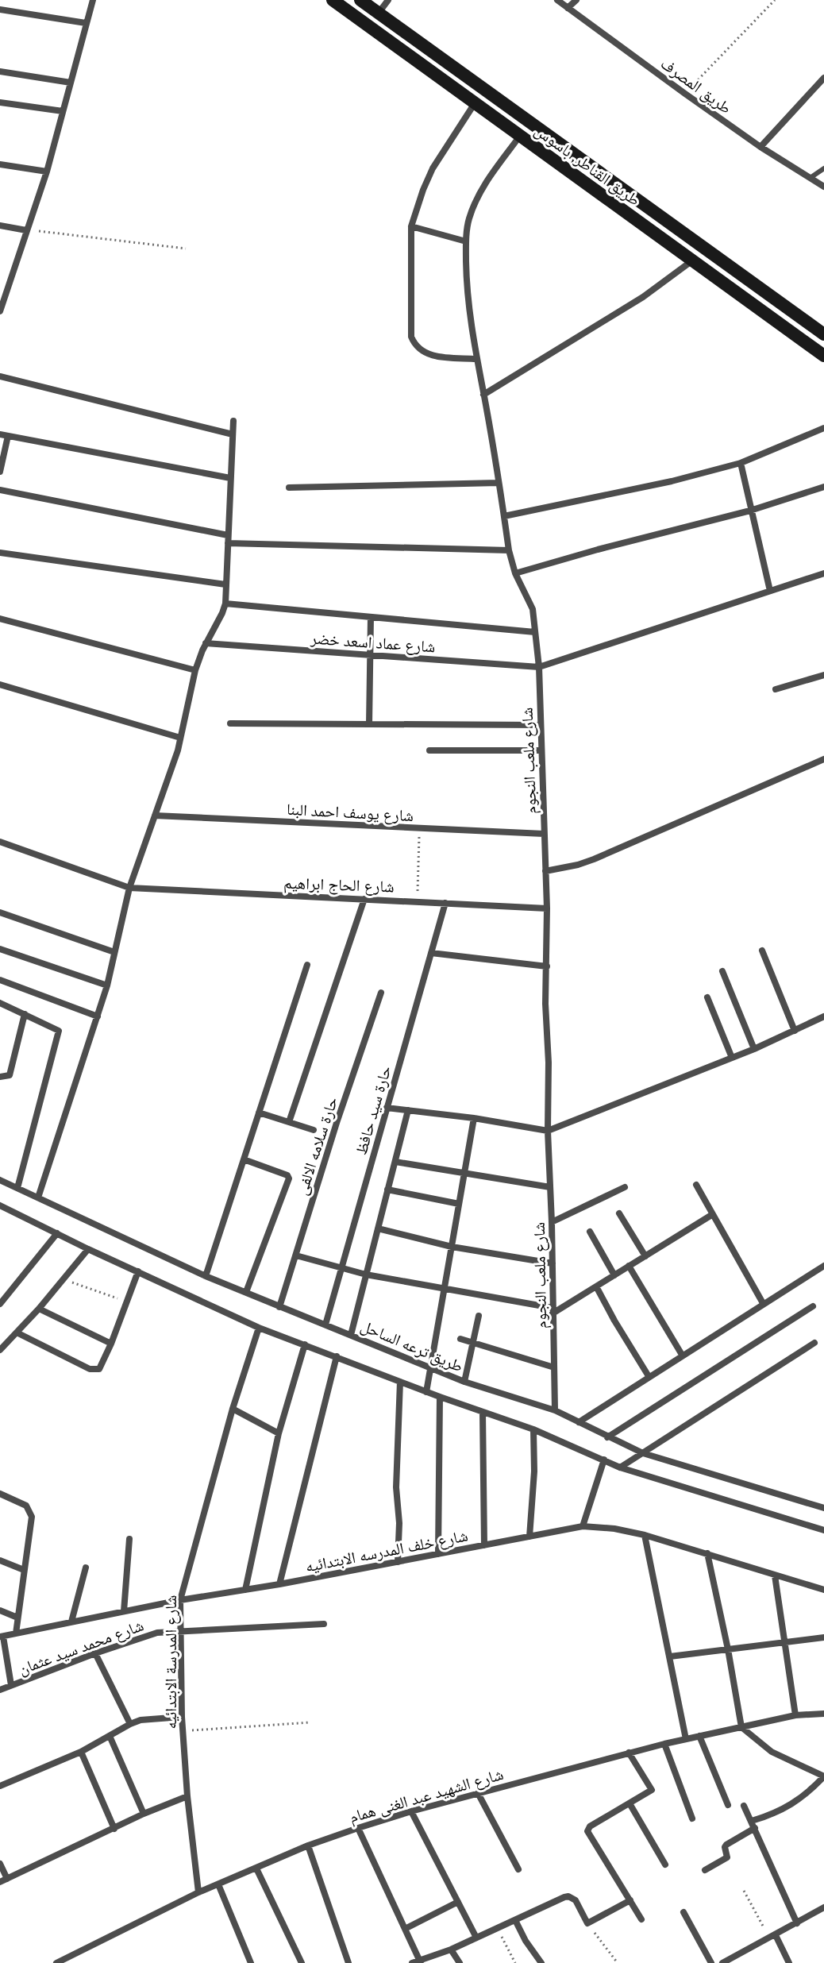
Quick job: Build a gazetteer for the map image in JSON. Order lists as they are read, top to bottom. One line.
{"streets":{"main road":["طريق القناطر, باسوس"],"street":["طريق المصرف","شارع عماد اسعد خضر","شارع ملعب النجوم","شارع يوسف احمد البنا","شارع الحاج ابراهيم","حارة سيد حافظ","حارة سلامه الالفى","طريق ترعه الساحل","شارع خلف المدرسه الابتدائيه","شارع محمد سيد عثمان","شارع المدرسة الابتدائيه","شارع الشهيد عبد الغنى همام"]},"crossings":[["طريق القناطر, باسوس","شارع ملعب النجوم"],["شارع عماد اسعد خضر","شارع ملعب النجوم"],["شارع ملعب النجوم","شارع يوسف احمد البنا"],["شارع ملعب النجوم","شارع الحاج ابراهيم"],["شارع ملعب النجوم","طريق ترعه الساحل"],["شارع الحاج ابراهيم","حارة سيد حافظ"],["حارة سيد حافظ","طريق ترعه الساحل"],["حارة سلامه الالفى","طريق ترعه الساحل"],["شارع خلف المدرسه الابتدائيه","شارع المدرسة الابتدائيه"],["شارع محمد سيد عثمان","شارع المدرسة الابتدائيه"],["شارع المدرسة الابتدائيه","شارع الشهيد عبد الغنى همام"]]}
